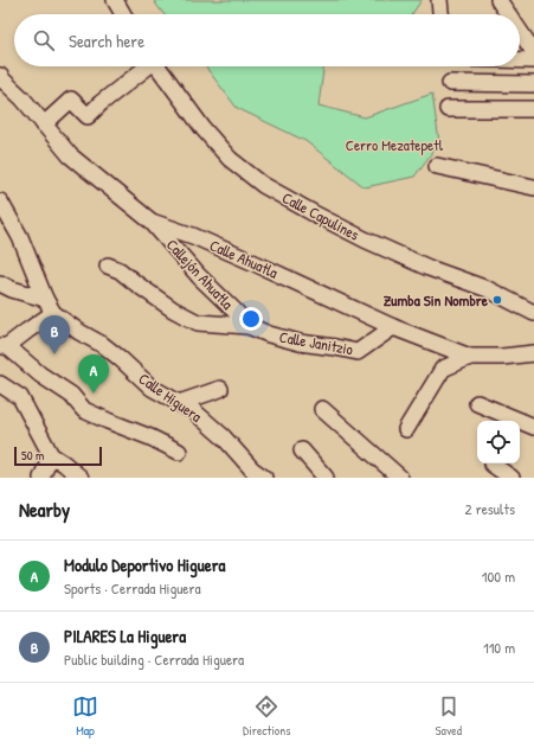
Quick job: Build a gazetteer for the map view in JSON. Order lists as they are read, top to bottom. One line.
{"streets":{"street":["Calle Capulines","Calle Ahuatla","Callejón Ahuatla","Calle Janitzio","Calle Higuera"]},"crossings":[["Calle Ahuatla","Callejón Ahuatla"],["Calle Ahuatla","Calle Janitzio"],["Callejón Ahuatla","Calle Janitzio"]],"parks":["Cerro Mezatepetl"],"places":["Zumba Sin Nombre"],"scale_bar":"50 m","page":{"search":"Search here","pins":["B","A"],"scale":"50 m","heading":["Nearby","2 results"],"list":[{"mark":"A","name":"Modulo Deportivo Higuera","note":"Sports · Cerrada Higuera","value":"100 m"},{"mark":"B","name":"PILARES La Higuera","note":"Public building · Cerrada Higuera","value":"110 m"}],"nav":["Map","Directions","Saved"]}}
